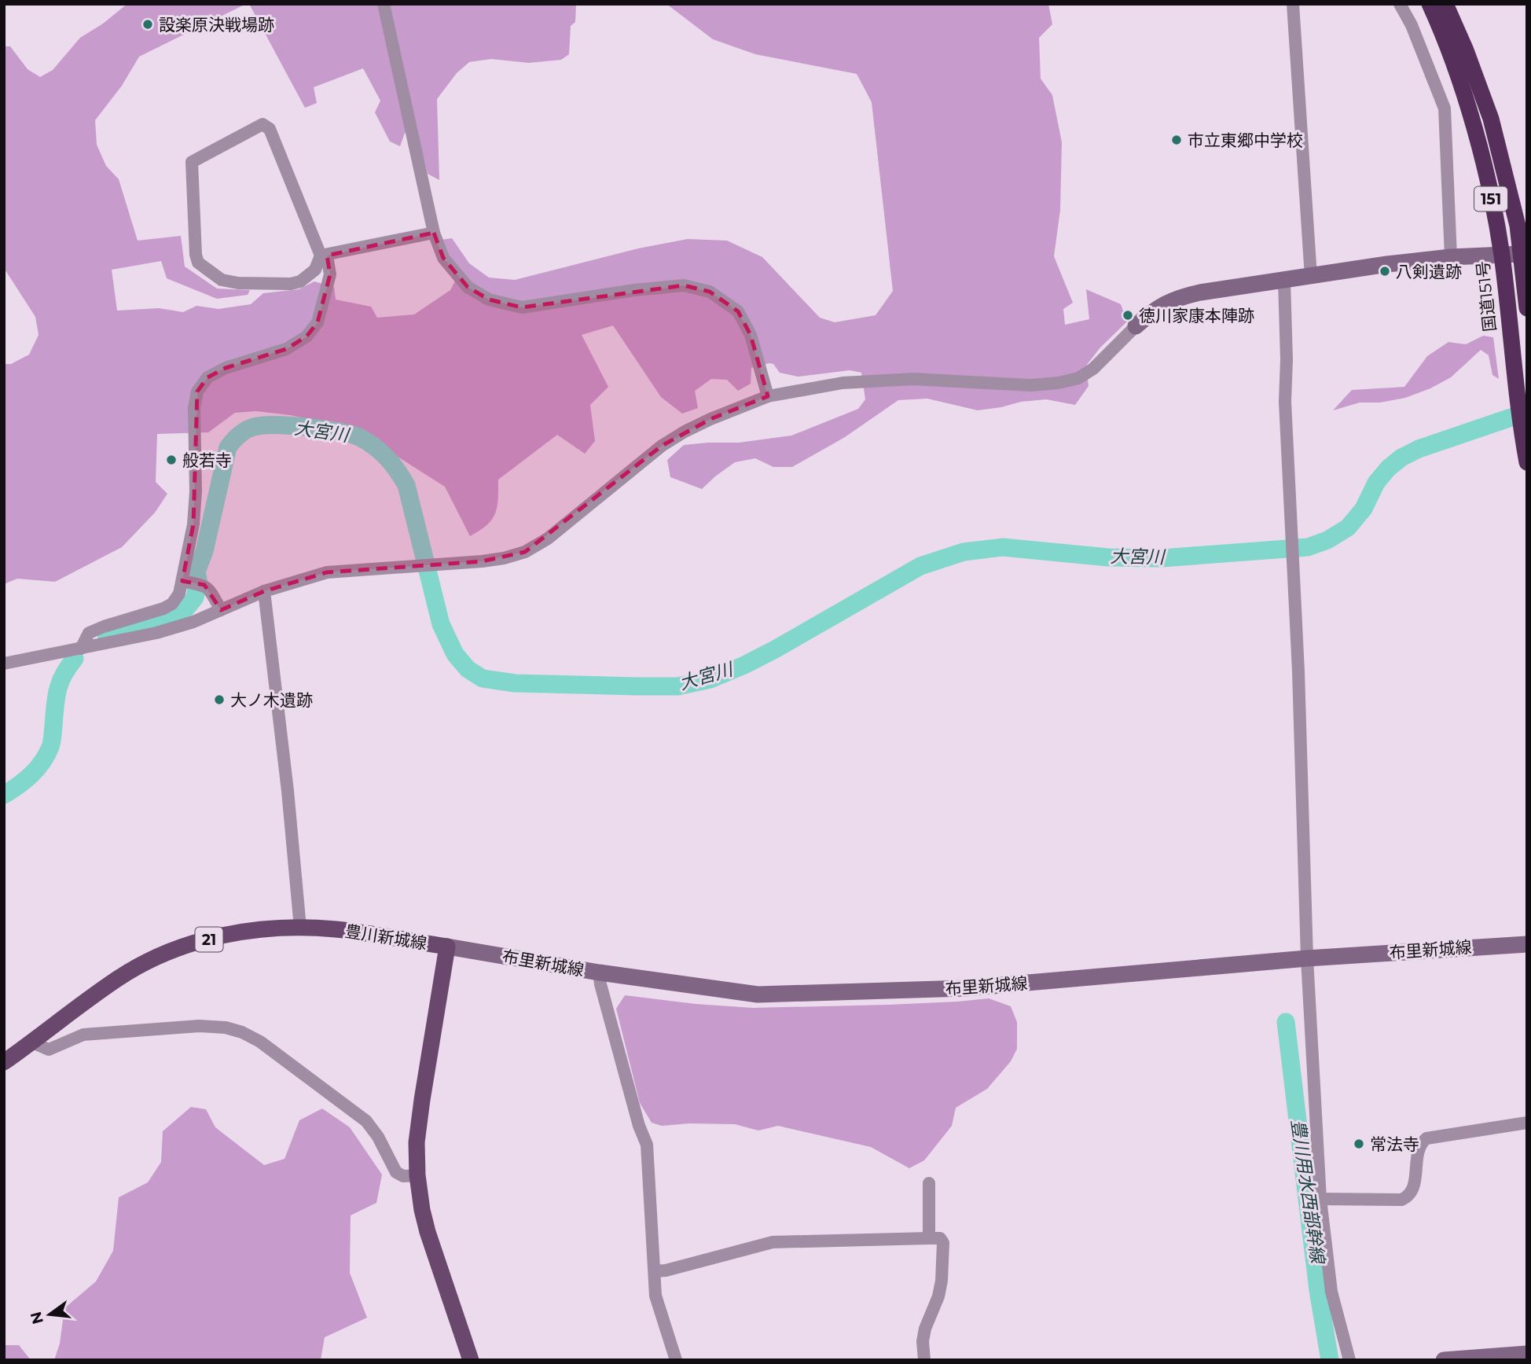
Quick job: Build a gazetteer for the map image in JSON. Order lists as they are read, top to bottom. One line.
{"streets":{"highway":["151","国道151号"],"main road":["豊川新城線","21","布里新城線"]},"crossings":[["豊川新城線","布里新城線"]],"water":["大宮川","豊川用水西部幹線"],"places":["設楽原決戦場跡","市立東郷中学校","八剣遺跡","徳川家康本陣跡","般若寺","大ノ木遺跡","常法寺"],"north":"left"}
